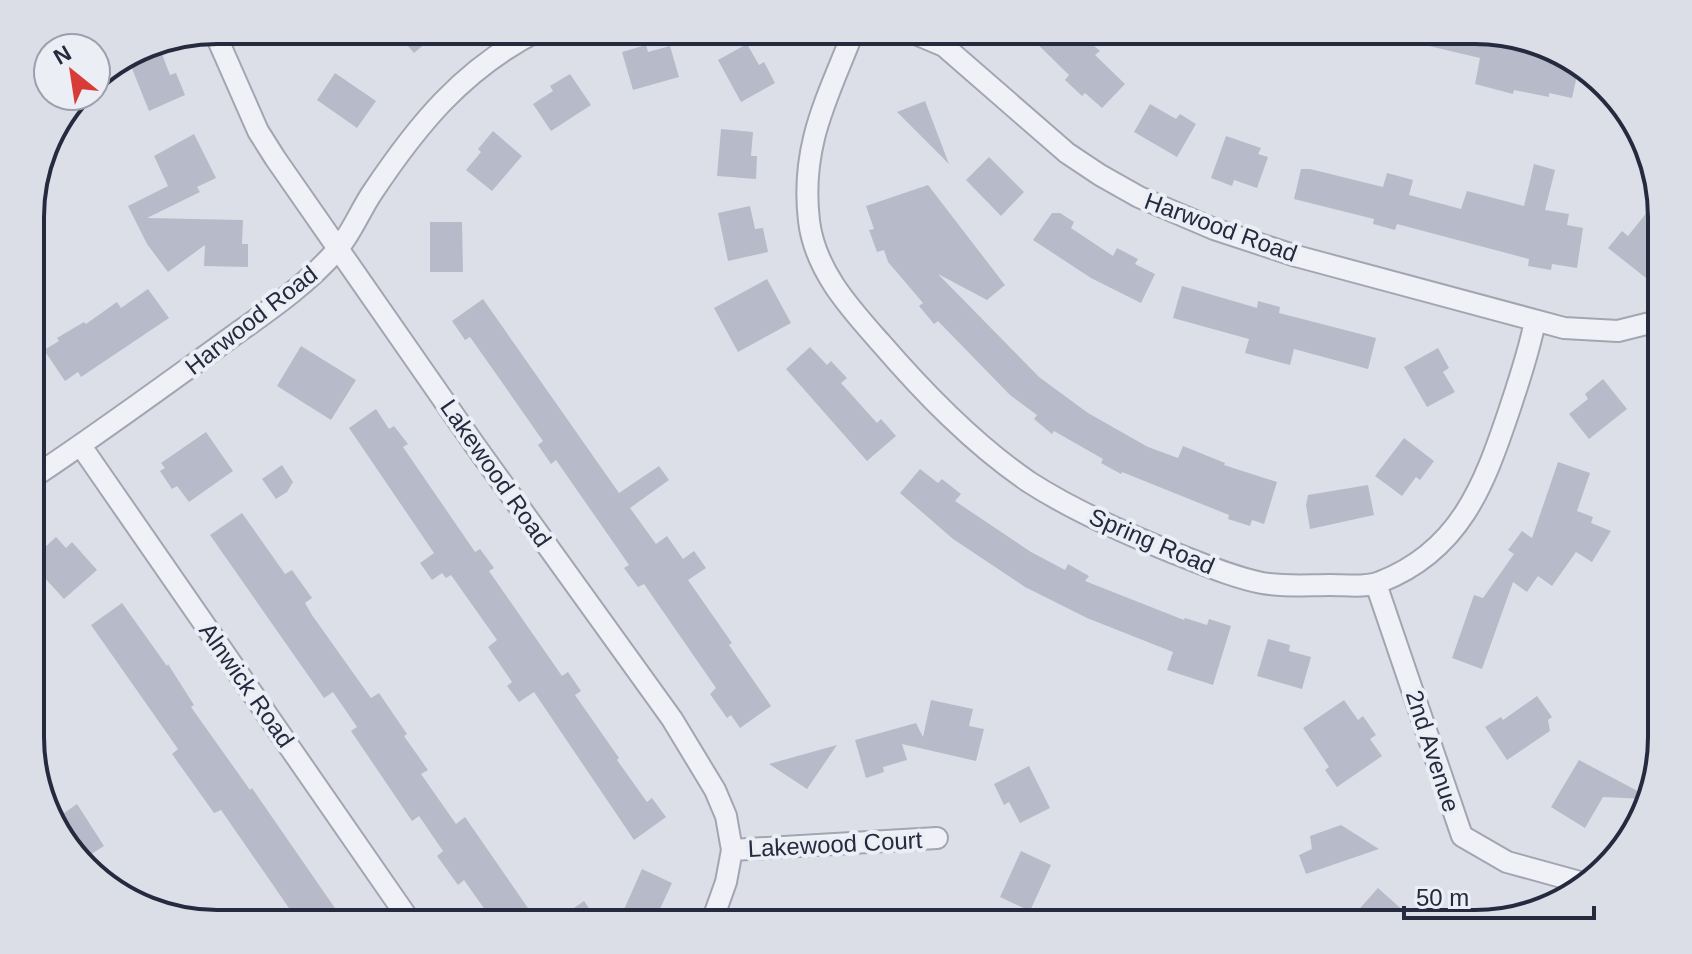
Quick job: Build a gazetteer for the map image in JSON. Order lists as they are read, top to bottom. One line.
{"streets":{"street":["Harwood Road","Lakewood Road","Spring Road","Alnwick Road","2nd Avenue","Lakewood Court"]},"crossings":[["Harwood Road","Lakewood Road"],["Harwood Road","Spring Road"],["Harwood Road","Alnwick Road"],["Lakewood Road","Lakewood Court"],["Spring Road","2nd Avenue"]],"scale_bar":"50 m","north":"top left"}
